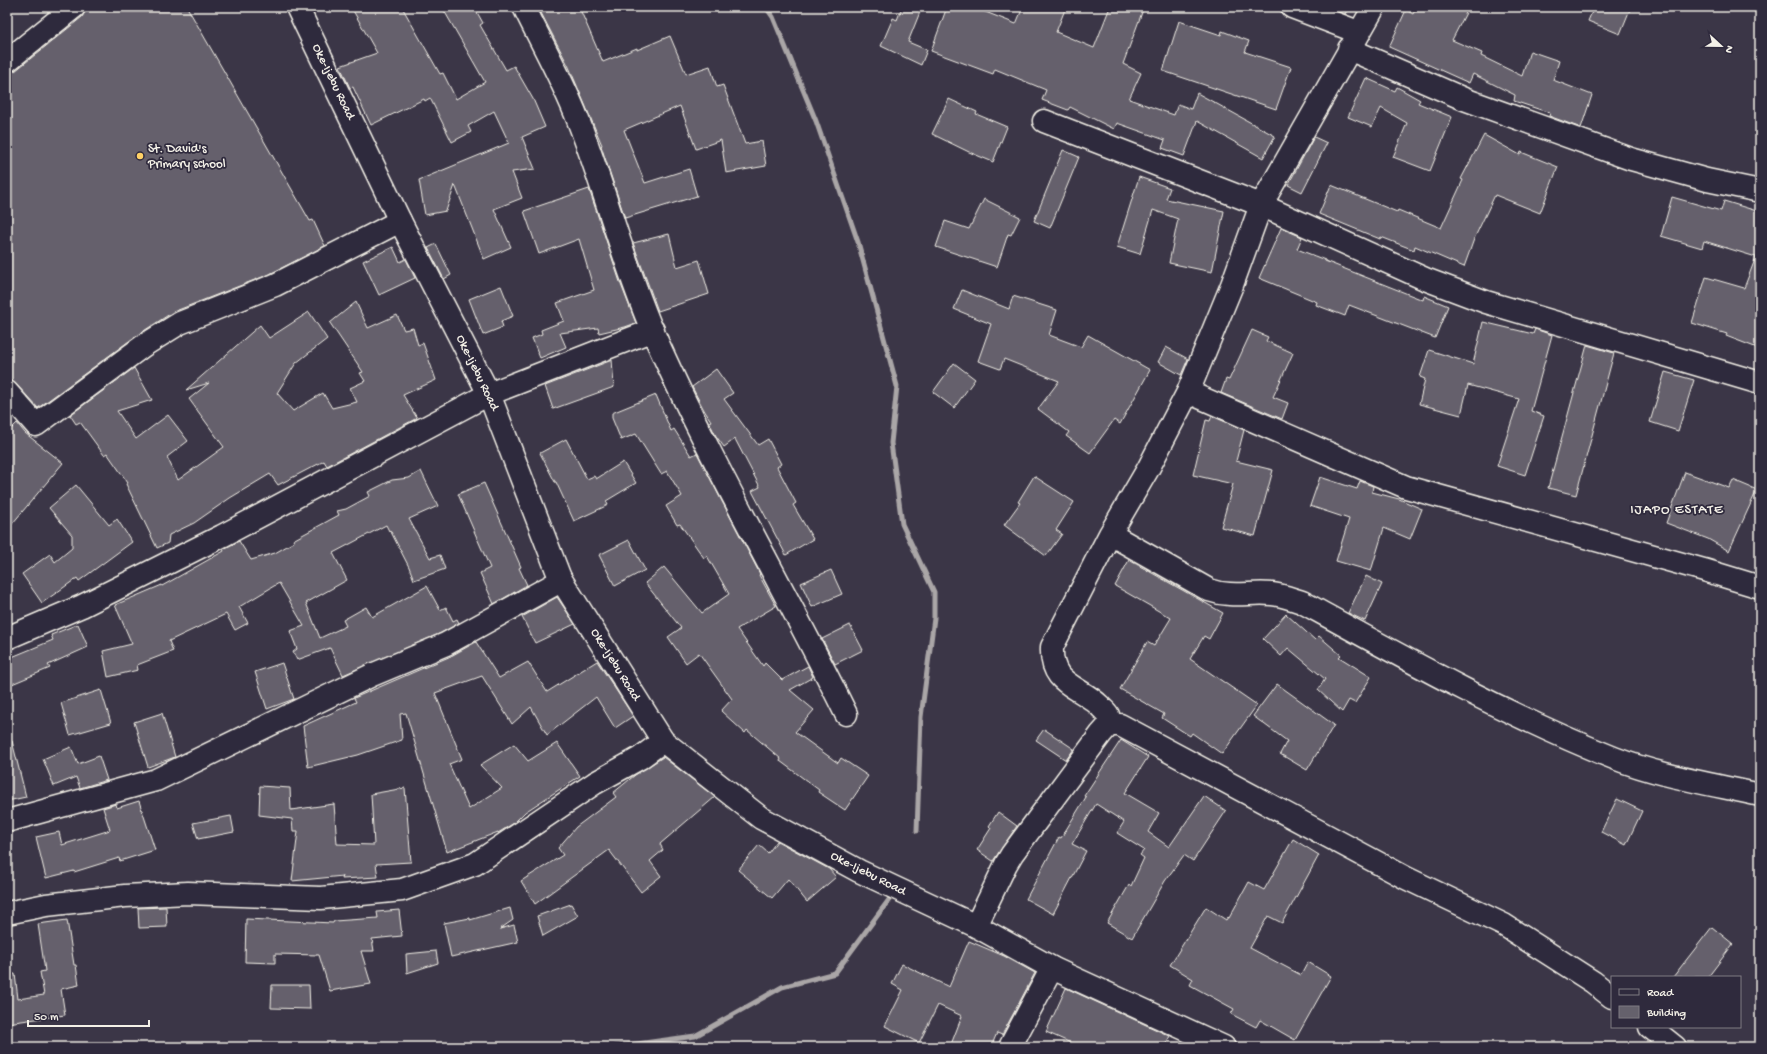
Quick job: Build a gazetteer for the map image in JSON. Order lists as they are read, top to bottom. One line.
{"streets":{"street":["Oke-Ijebu Road"]},"districts":["IJAPO ESTATE"],"places":["St. David's Primary school"],"legend":["Road","Building"],"scale_bar":"50 m","north":"right"}
